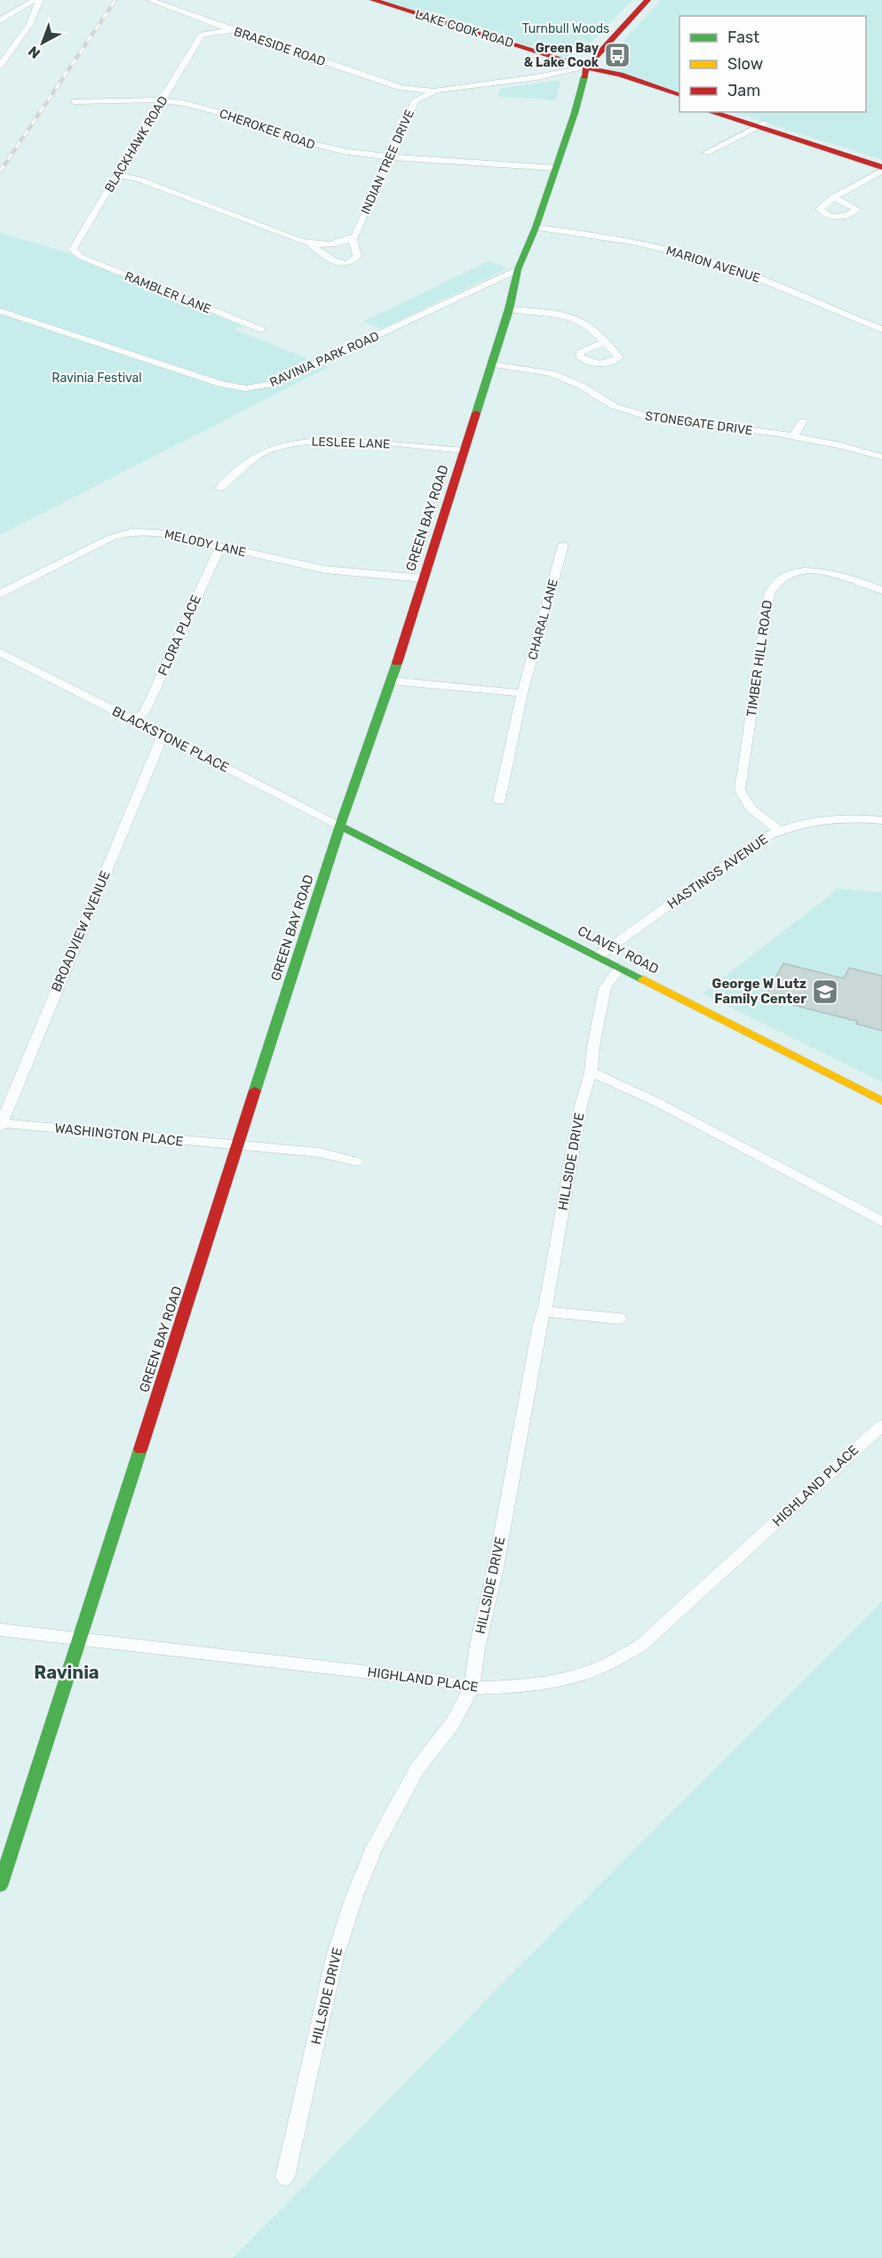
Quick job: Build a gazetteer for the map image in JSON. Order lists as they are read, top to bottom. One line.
{"streets":{"main road":["LAKE COOK ROAD","GREEN BAY ROAD","CLAVEY ROAD"],"street":["BRAESIDE ROAD","CHEROKEE ROAD","BLACKHAWK ROAD","INDIAN TREE DRIVE","MARION AVENUE","RAMBLER LANE","RAVINIA PARK ROAD","STONEGATE DRIVE","LESLEE LANE","MELODY LANE","CHARAL LANE","FLORA PLACE","TIMBER HILL ROAD","BLACKSTONE PLACE","HASTINGS AVENUE","BROADVIEW AVENUE","WASHINGTON PLACE","HILLSIDE DRIVE","HIGHLAND PLACE"]},"crossings":[["LAKE COOK ROAD","INDIAN TREE DRIVE"],["LAKE COOK ROAD","GREEN BAY ROAD"],["BRAESIDE ROAD","INDIAN TREE DRIVE"],["CHEROKEE ROAD","BLACKHAWK ROAD"],["CHEROKEE ROAD","INDIAN TREE DRIVE"],["CHEROKEE ROAD","GREEN BAY ROAD"],["BLACKHAWK ROAD","INDIAN TREE DRIVE"],["BLACKHAWK ROAD","RAMBLER LANE"],["INDIAN TREE DRIVE","GREEN BAY ROAD"],["MARION AVENUE","GREEN BAY ROAD"],["RAVINIA PARK ROAD","GREEN BAY ROAD"],["STONEGATE DRIVE","GREEN BAY ROAD"],["LESLEE LANE","GREEN BAY ROAD"],["GREEN BAY ROAD","MELODY LANE"],["GREEN BAY ROAD","BLACKSTONE PLACE"],["GREEN BAY ROAD","CLAVEY ROAD"],["GREEN BAY ROAD","WASHINGTON PLACE"],["GREEN BAY ROAD","HIGHLAND PLACE"],["MELODY LANE","FLORA PLACE"],["FLORA PLACE","BLACKSTONE PLACE"],["TIMBER HILL ROAD","HASTINGS AVENUE"],["BLACKSTONE PLACE","BROADVIEW AVENUE"],["BLACKSTONE PLACE","CLAVEY ROAD"],["HASTINGS AVENUE","CLAVEY ROAD"],["BROADVIEW AVENUE","WASHINGTON PLACE"],["CLAVEY ROAD","HILLSIDE DRIVE"],["HILLSIDE DRIVE","HIGHLAND PLACE"]],"districts":["Ravinia"],"parks":["Turnbull Woods","Ravinia Festival"],"places":{"bus stop":["Green Bay & Lake Cook"],"school or university":["George W Lutz Family Center"]},"legend":["Fast","Slow","Jam"],"north":"bottom left"}
